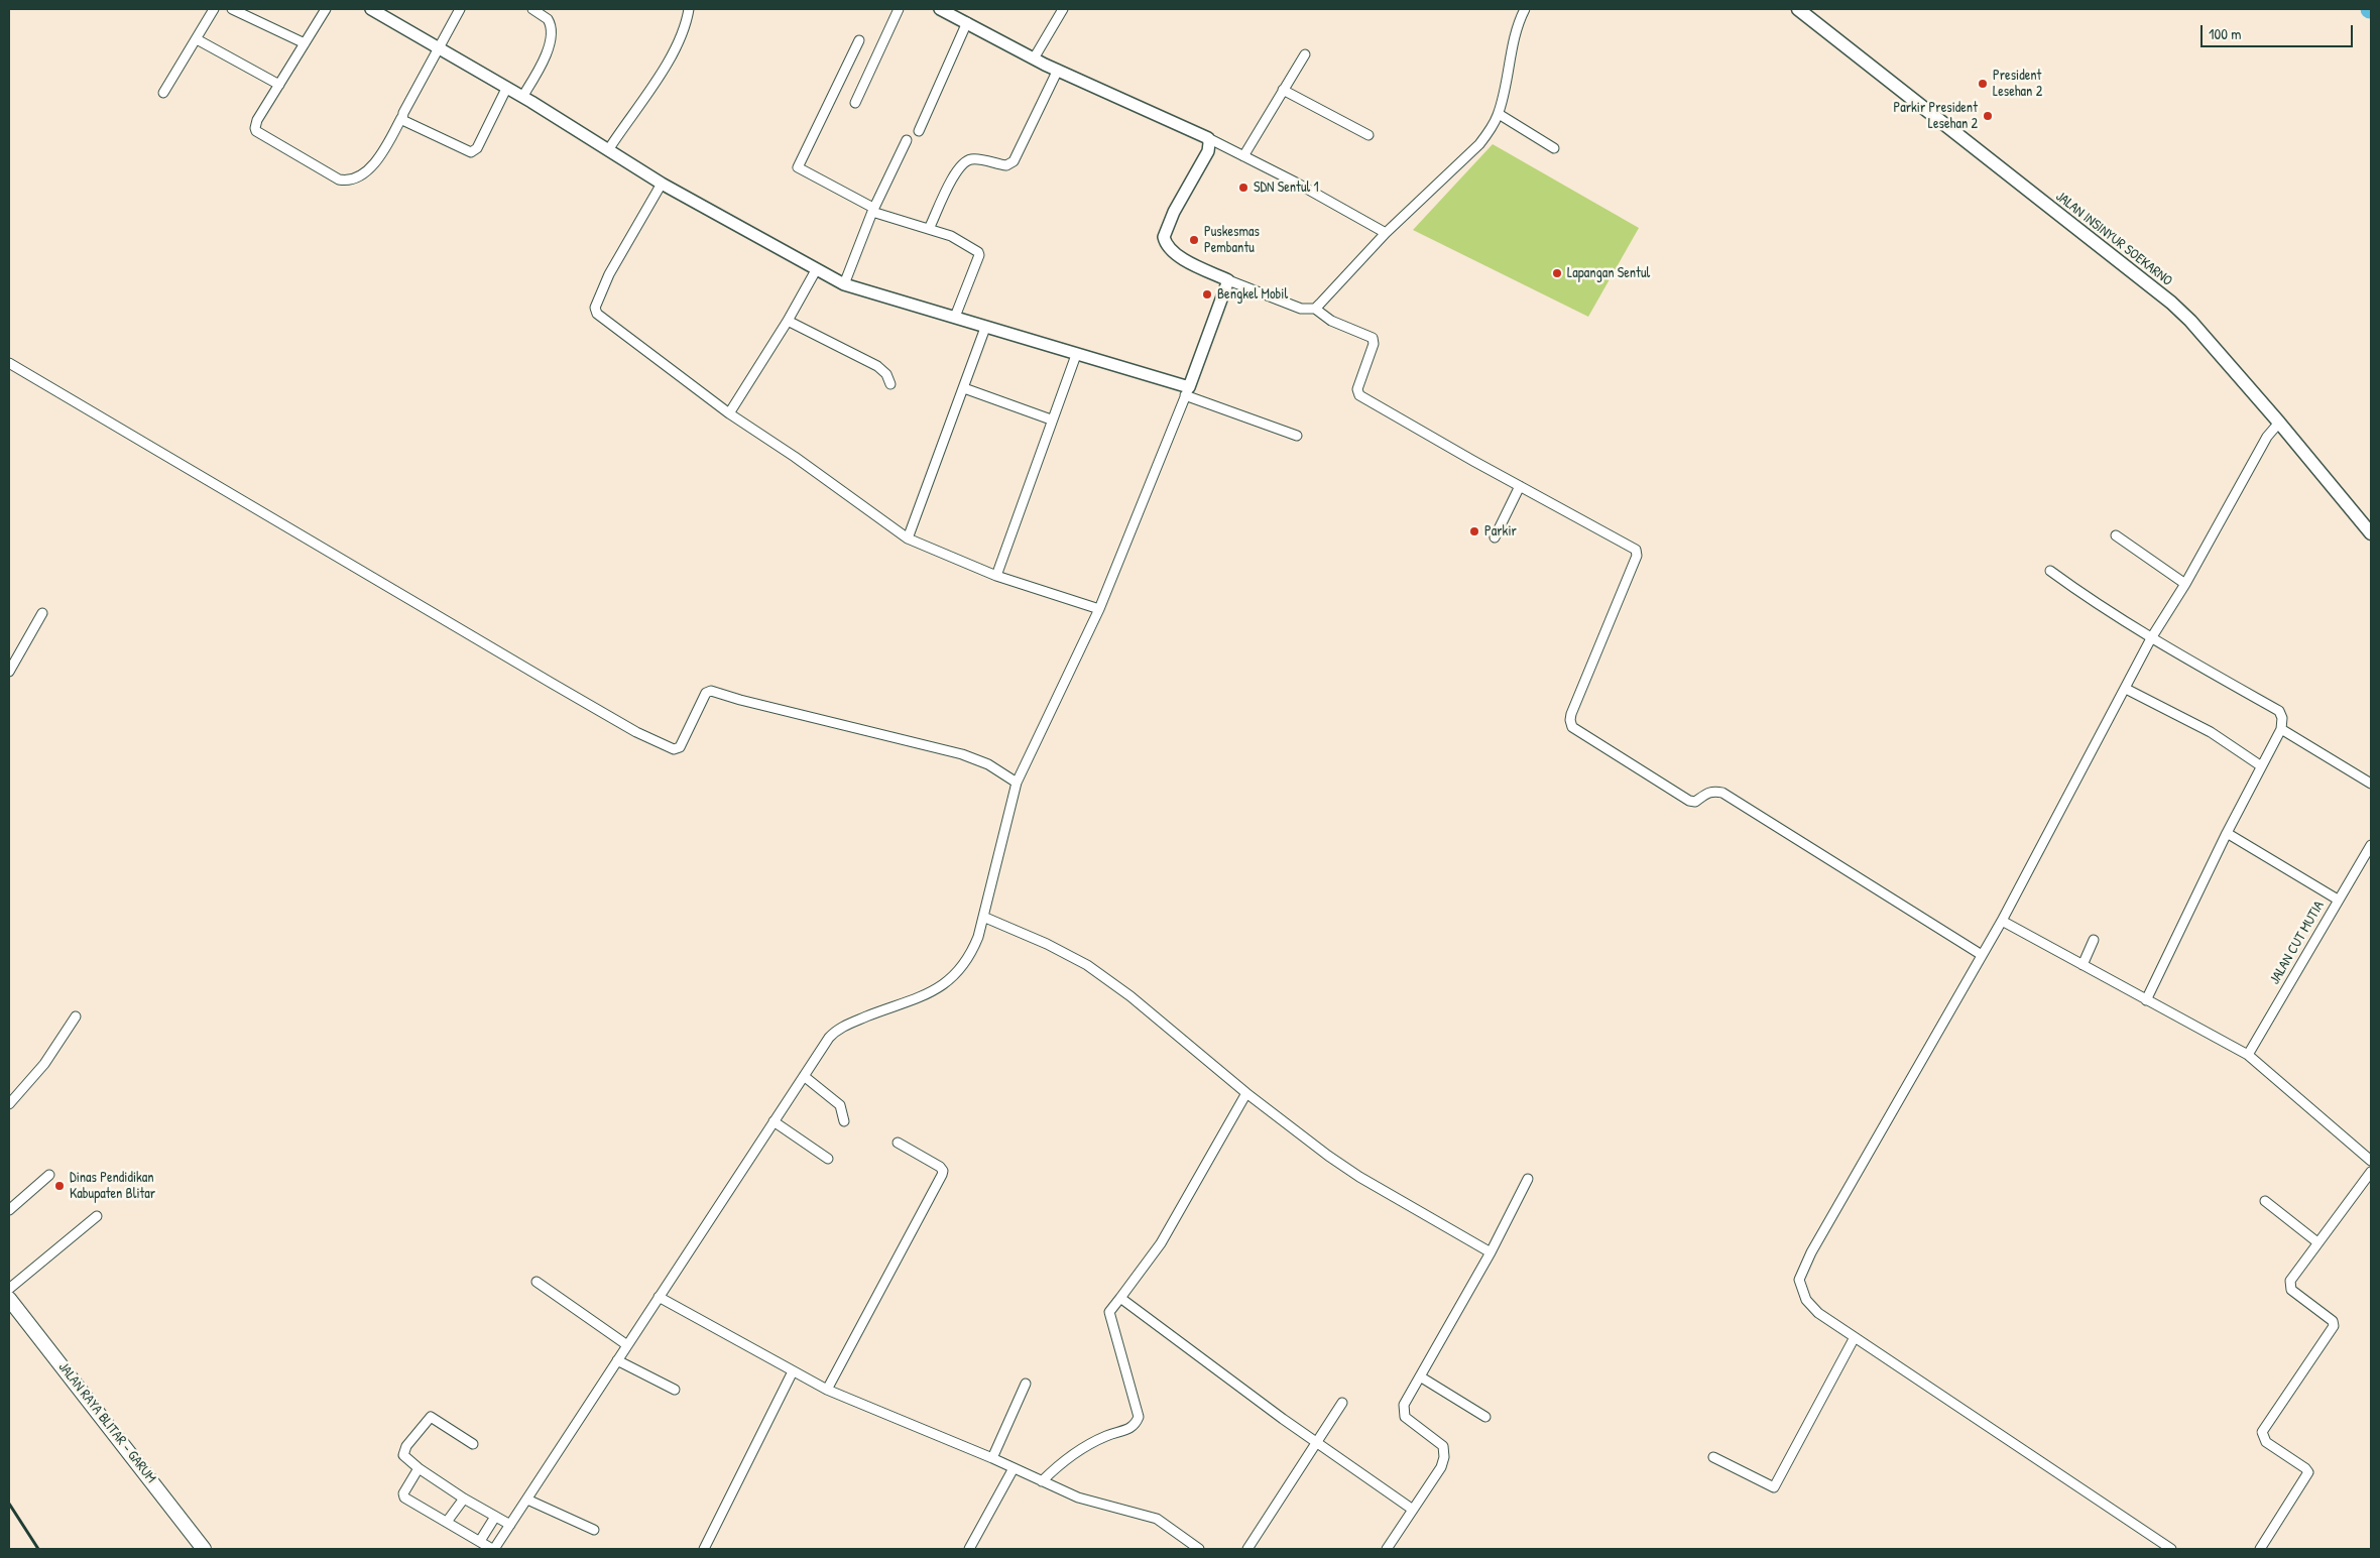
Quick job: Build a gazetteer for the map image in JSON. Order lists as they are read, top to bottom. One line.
{"streets":{"highway":["JALAN RAYA BLITAR - GARUM"],"main road":["JALAN INSINYUR SOEKARNO"],"street":["JALAN CUT MUTIA"]},"places":["President Lesehan 2","Parkir President Lesehan 2","SDN Sentul 1","Puskesmas Pembantu","Lapangan Sentul","Bengkel Mobil","Parkir","Dinas Pendidikan Kabupaten Blitar"],"scale_bar":"100 m"}
